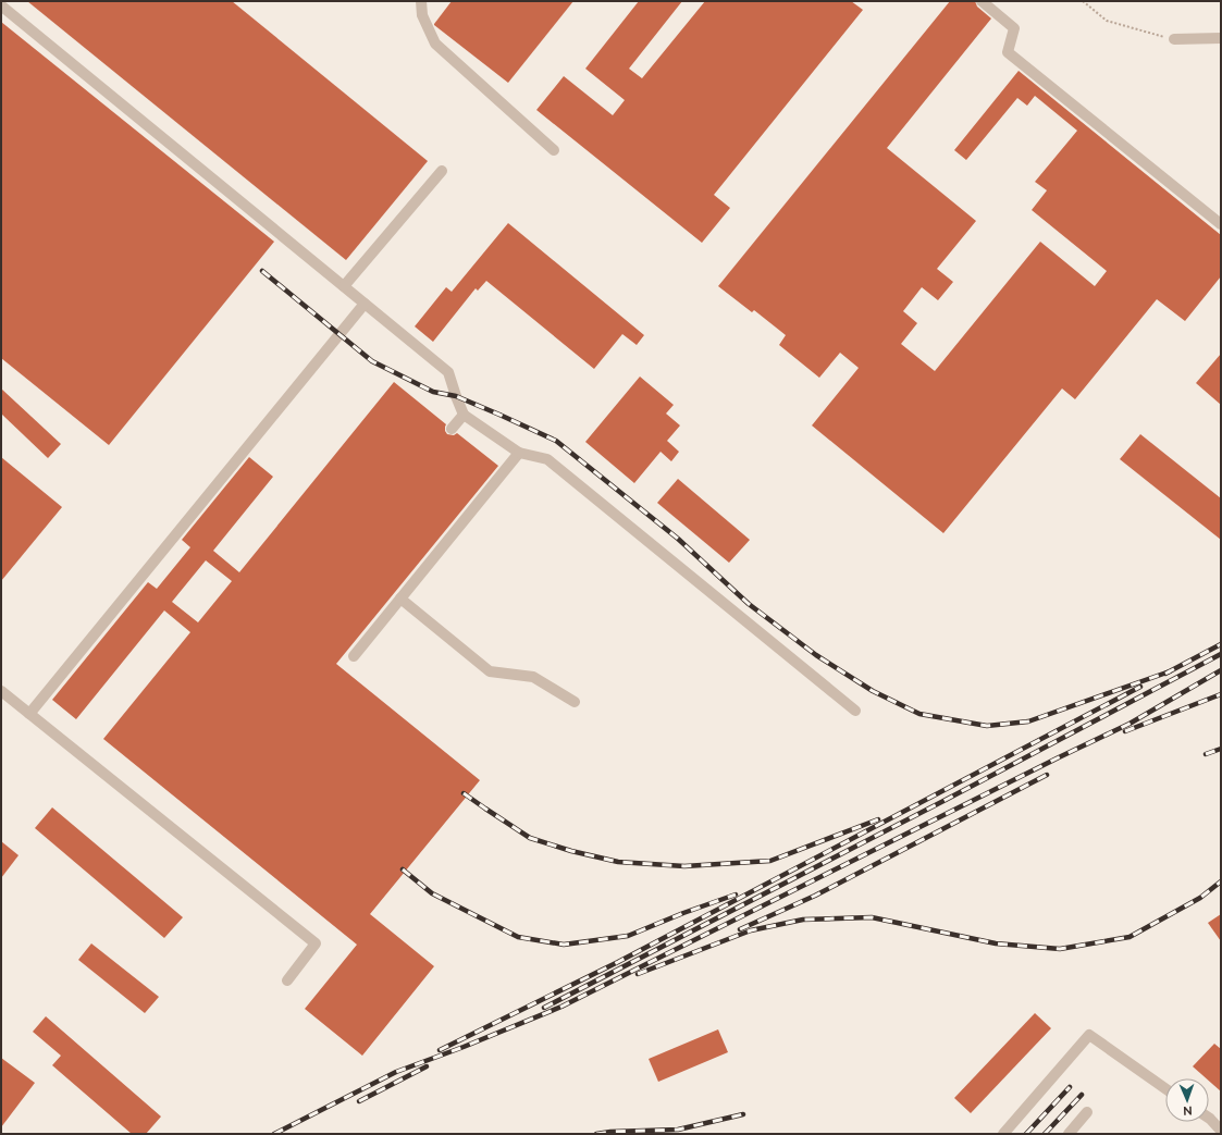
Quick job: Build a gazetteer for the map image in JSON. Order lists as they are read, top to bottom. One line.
{"north":"bottom"}
